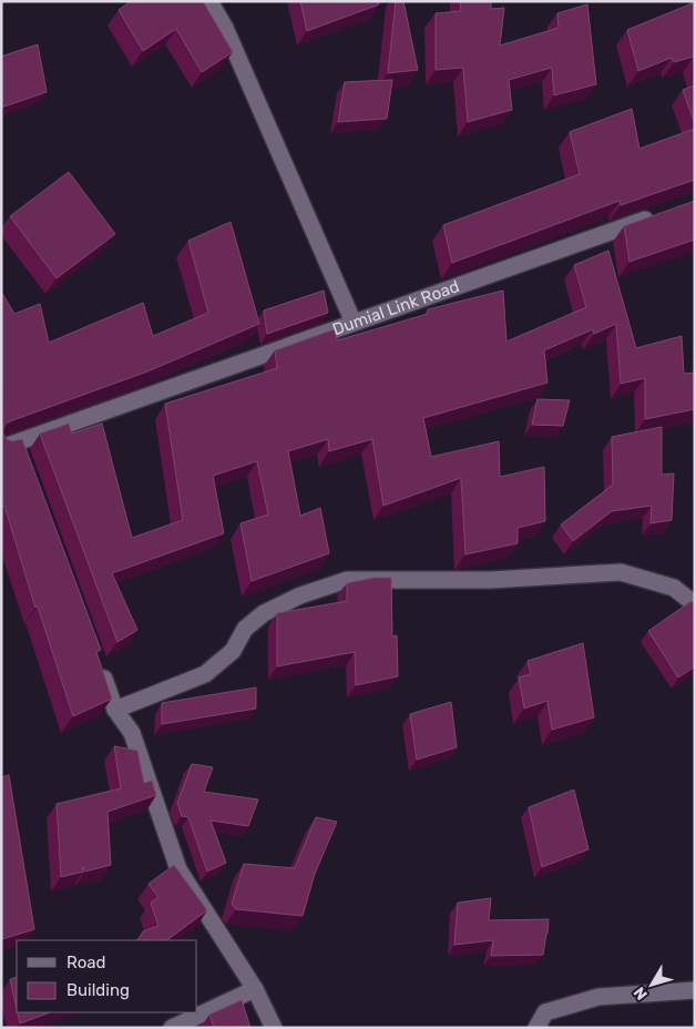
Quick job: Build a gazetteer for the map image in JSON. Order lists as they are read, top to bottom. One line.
{"streets":{"street":["Dumial Link Road"]},"legend":["Road","Building"],"north":"bottom left"}
